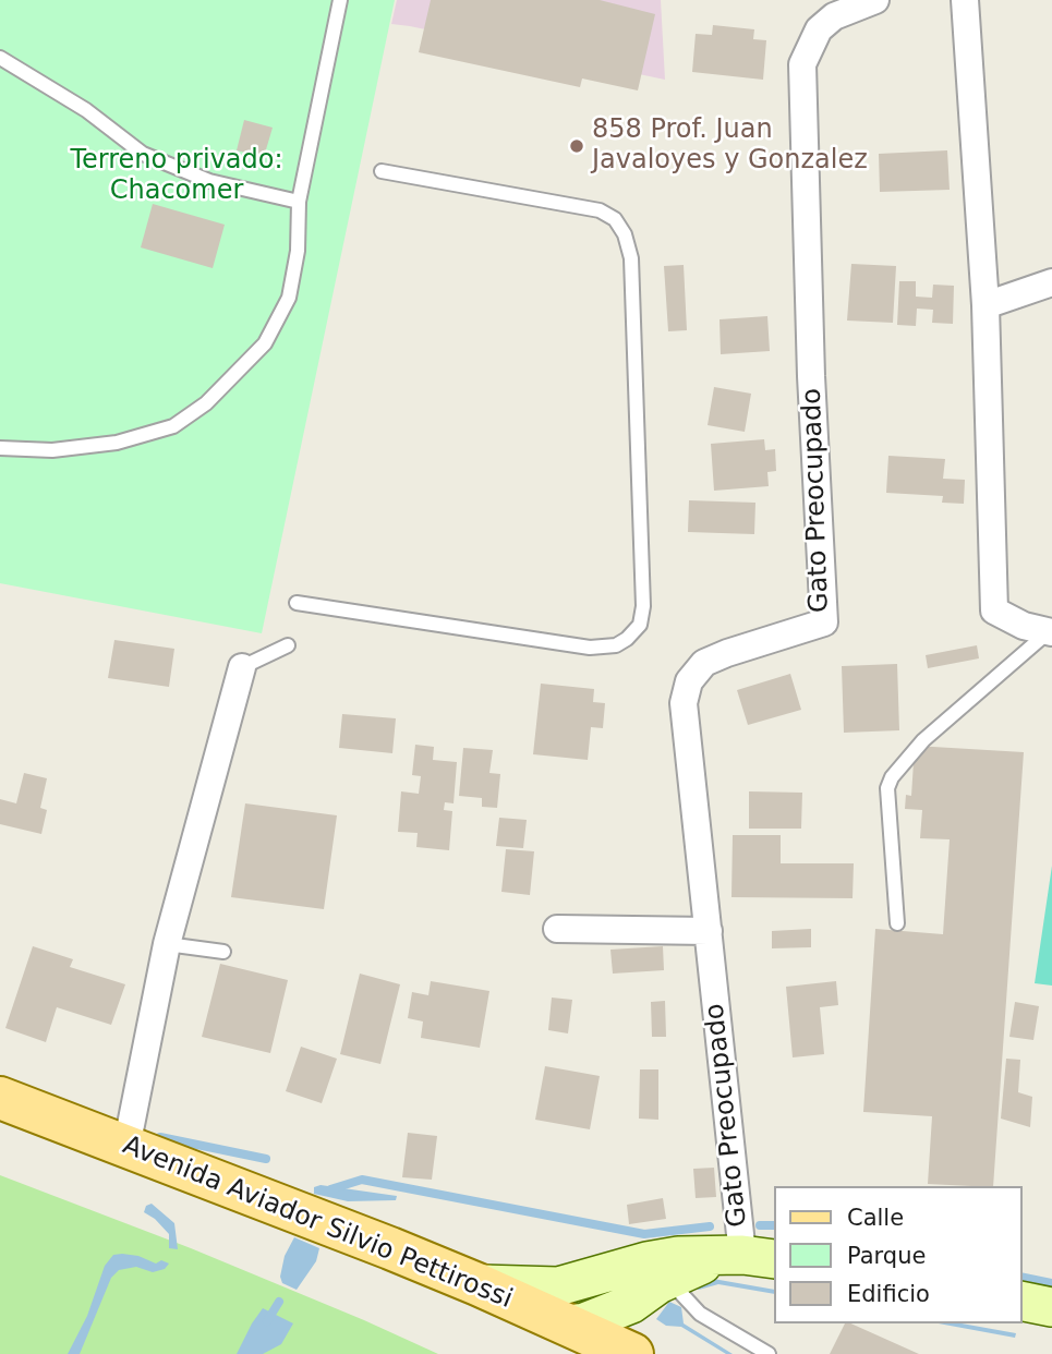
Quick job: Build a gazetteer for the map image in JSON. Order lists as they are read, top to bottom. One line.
{"streets":{"main road":["Avenida Aviador Silvio Pettirossi"],"street":["Gato Preocupado"]},"parks":["Terreno privado: Chacomer"],"places":["858 Prof. Juan Javaloyes y Gonzalez"],"legend":["Calle","Parque","Edificio"]}
